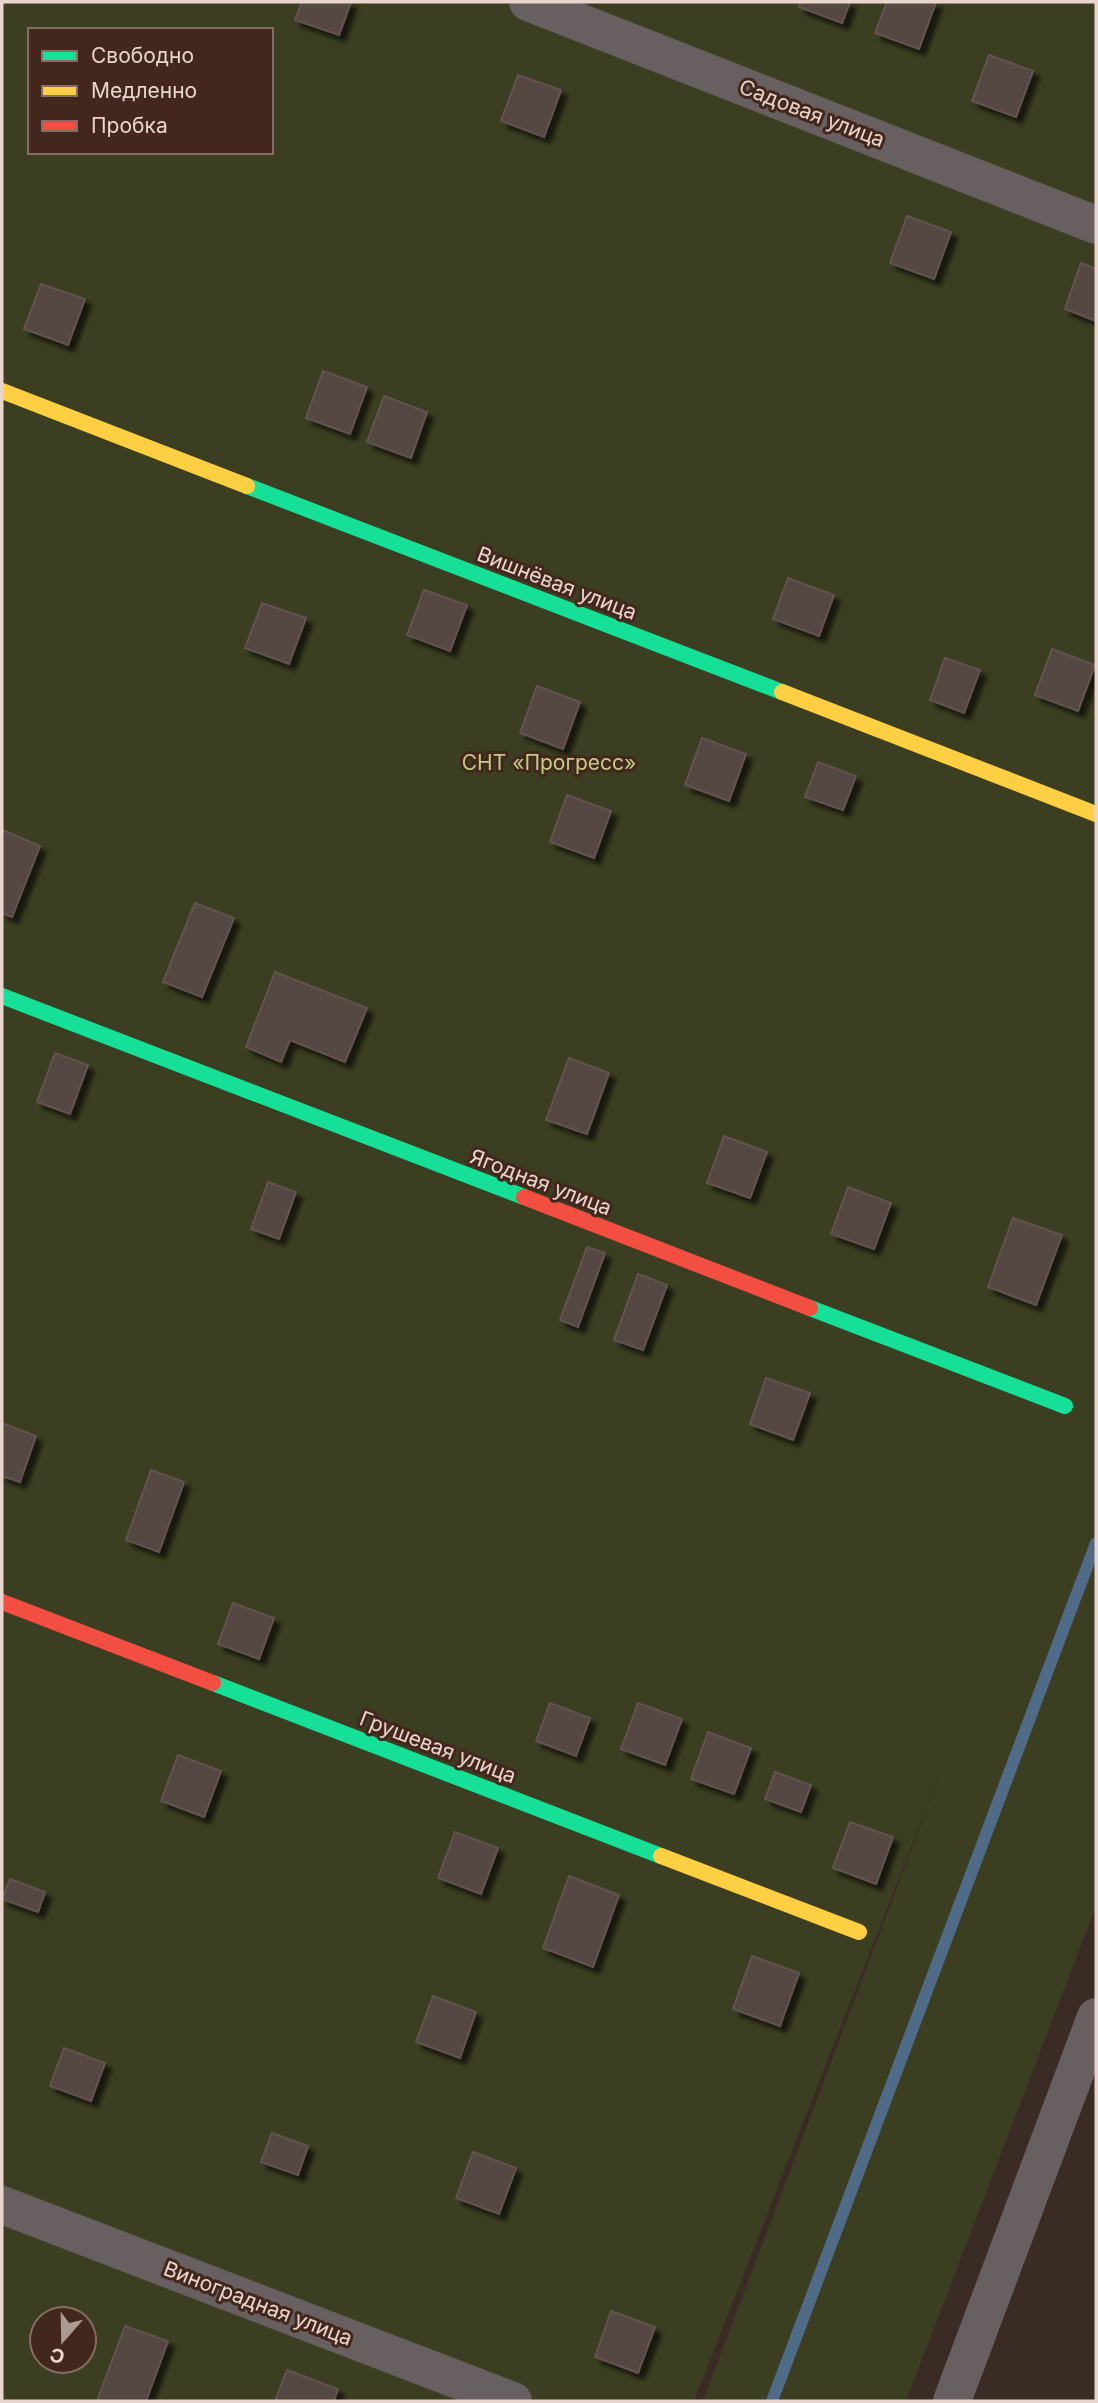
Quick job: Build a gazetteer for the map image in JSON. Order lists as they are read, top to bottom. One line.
{"streets":{"street":["Садовая улица","Вишнёвая улица","Ягодная улица","Грушевая улица","Виноградная улица"]},"parks":["СНТ «Прогресс»"],"legend":["Свободно","Медленно","Пробка"],"north":"bottom"}
